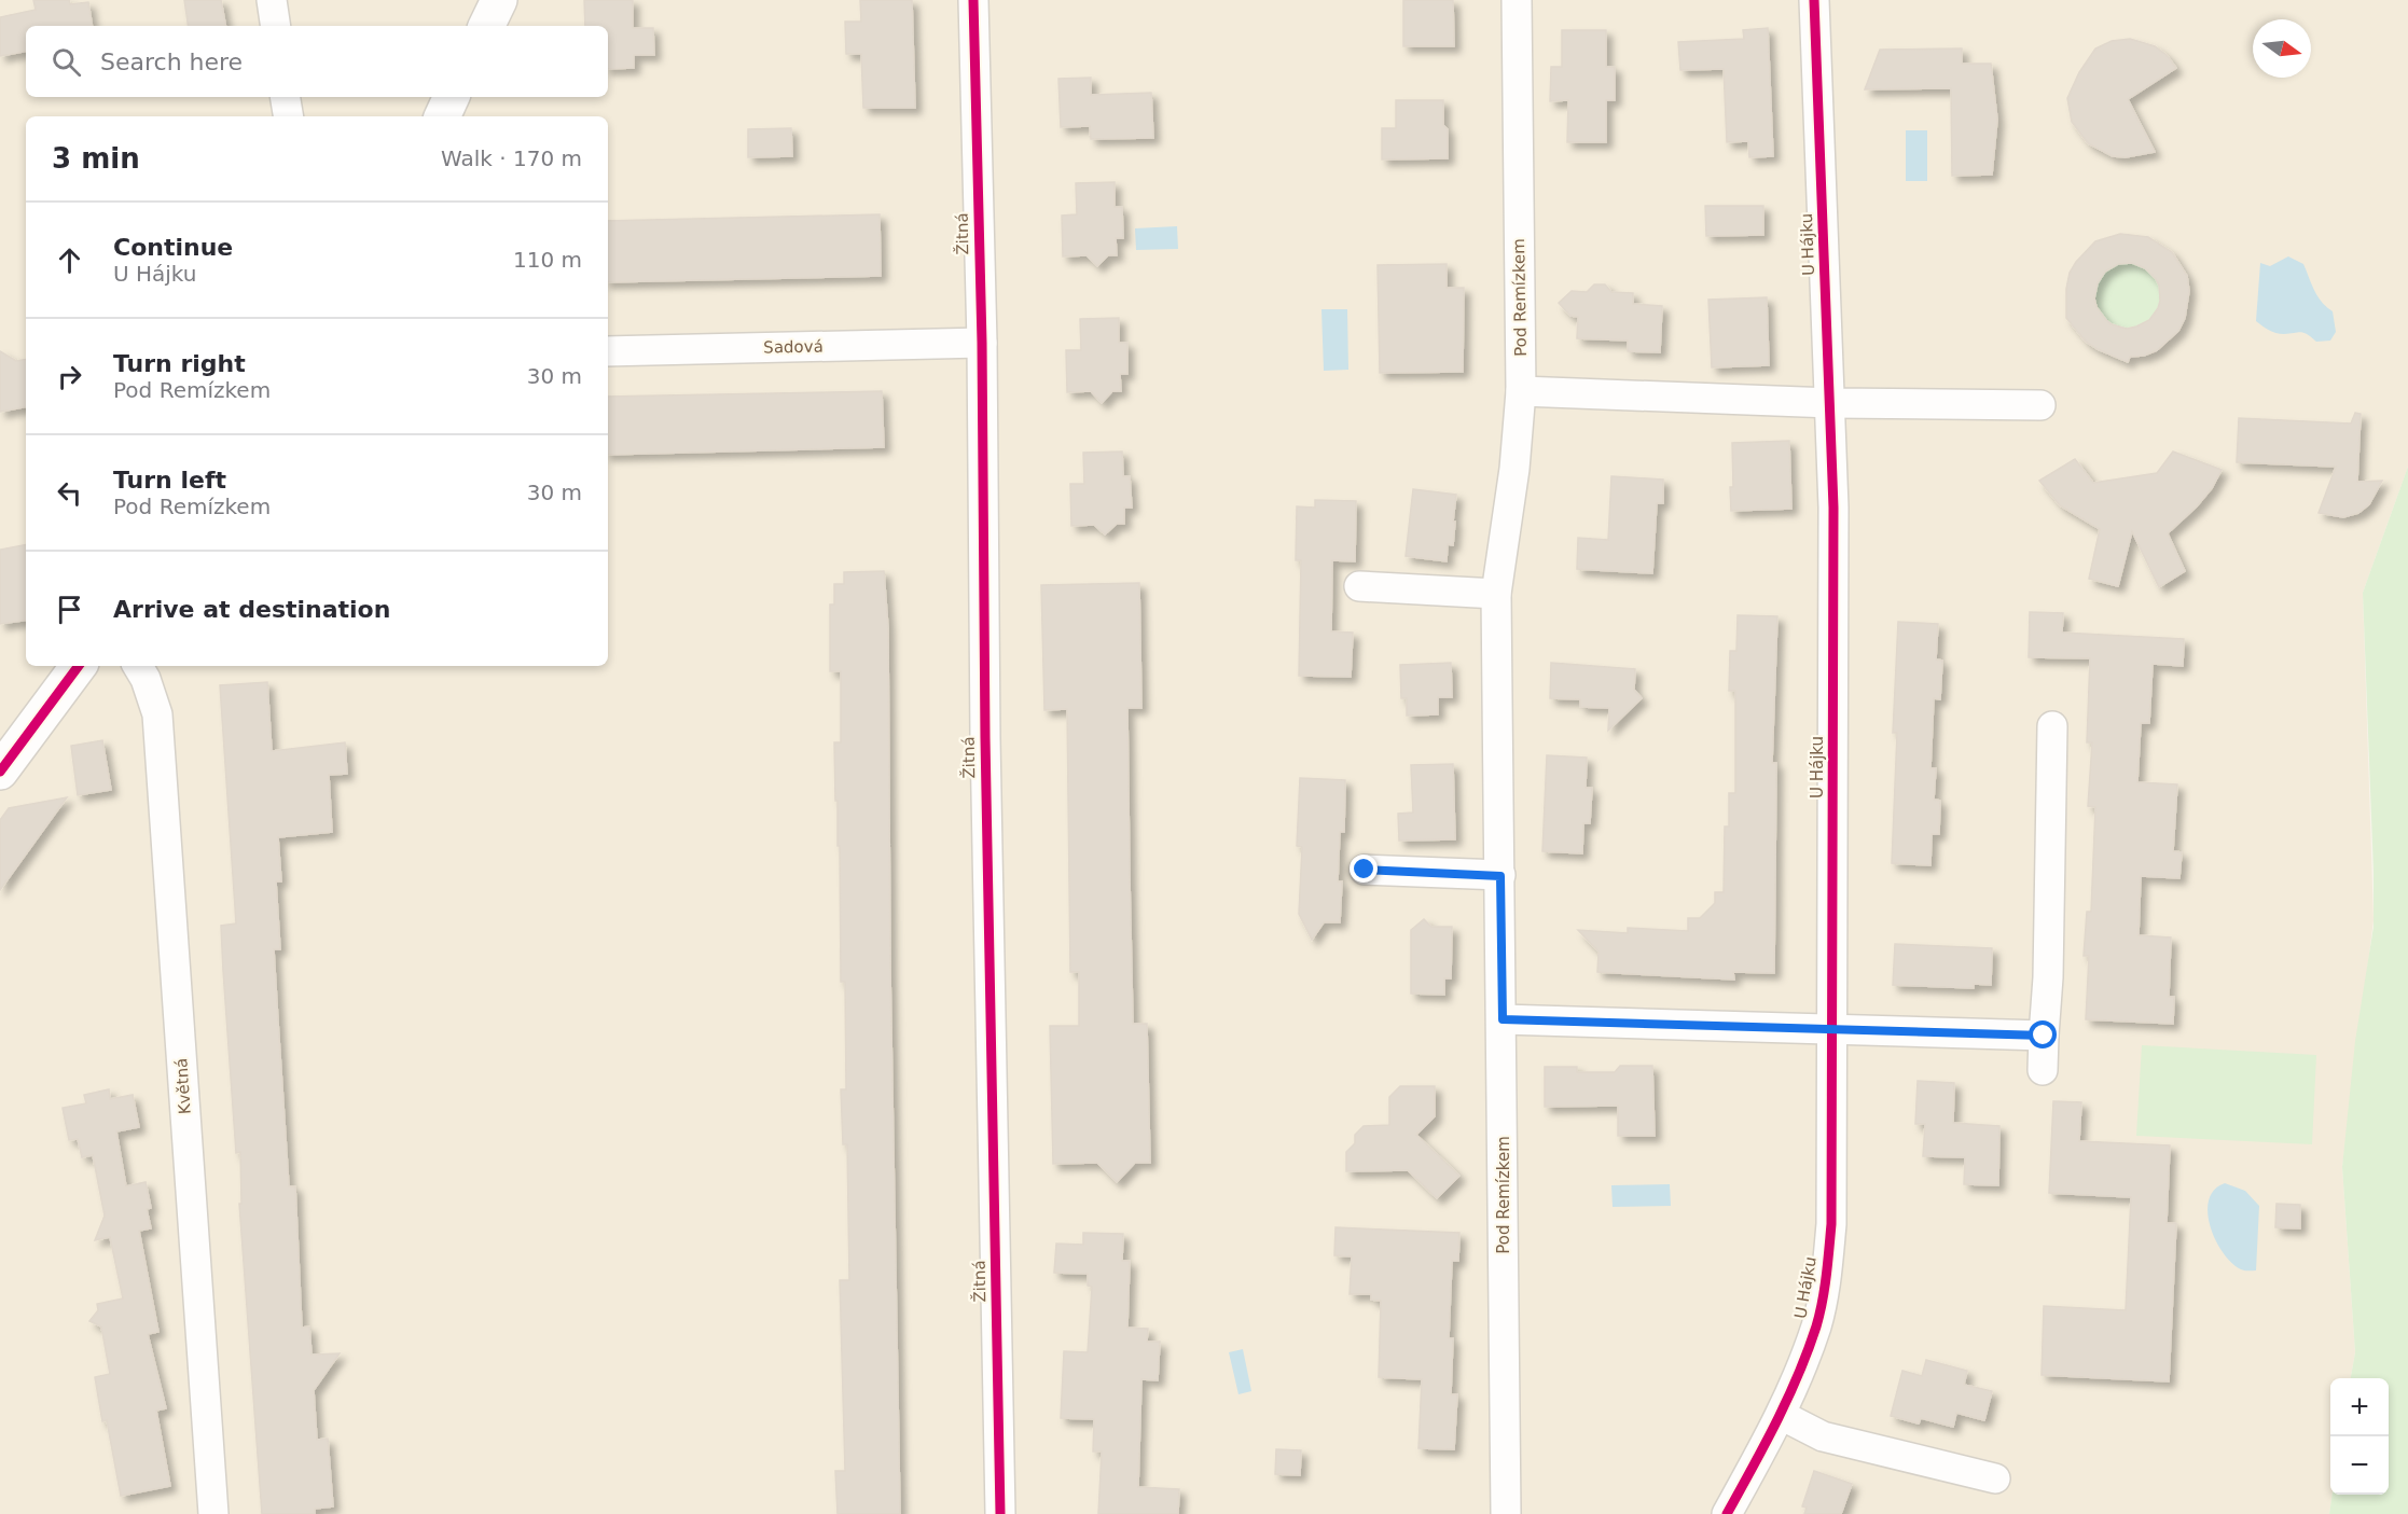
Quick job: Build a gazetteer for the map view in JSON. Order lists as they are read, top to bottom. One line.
{"streets":{"street":["Žitná","U Hájku","Pod Remízkem","Sadová","Květná"]},"crossings":[["Žitná","Sadová"]],"north":"right","page":{"search":"Search here","heading":["3 min","Walk · 170 m"],"list":[["Continue","U Hájku","110 m"],["Turn right","Pod Remízkem","30 m"],["Turn left","Pod Remízkem","30 m"],"Arrive at destination"],"map_buttons":["+","−"]}}
